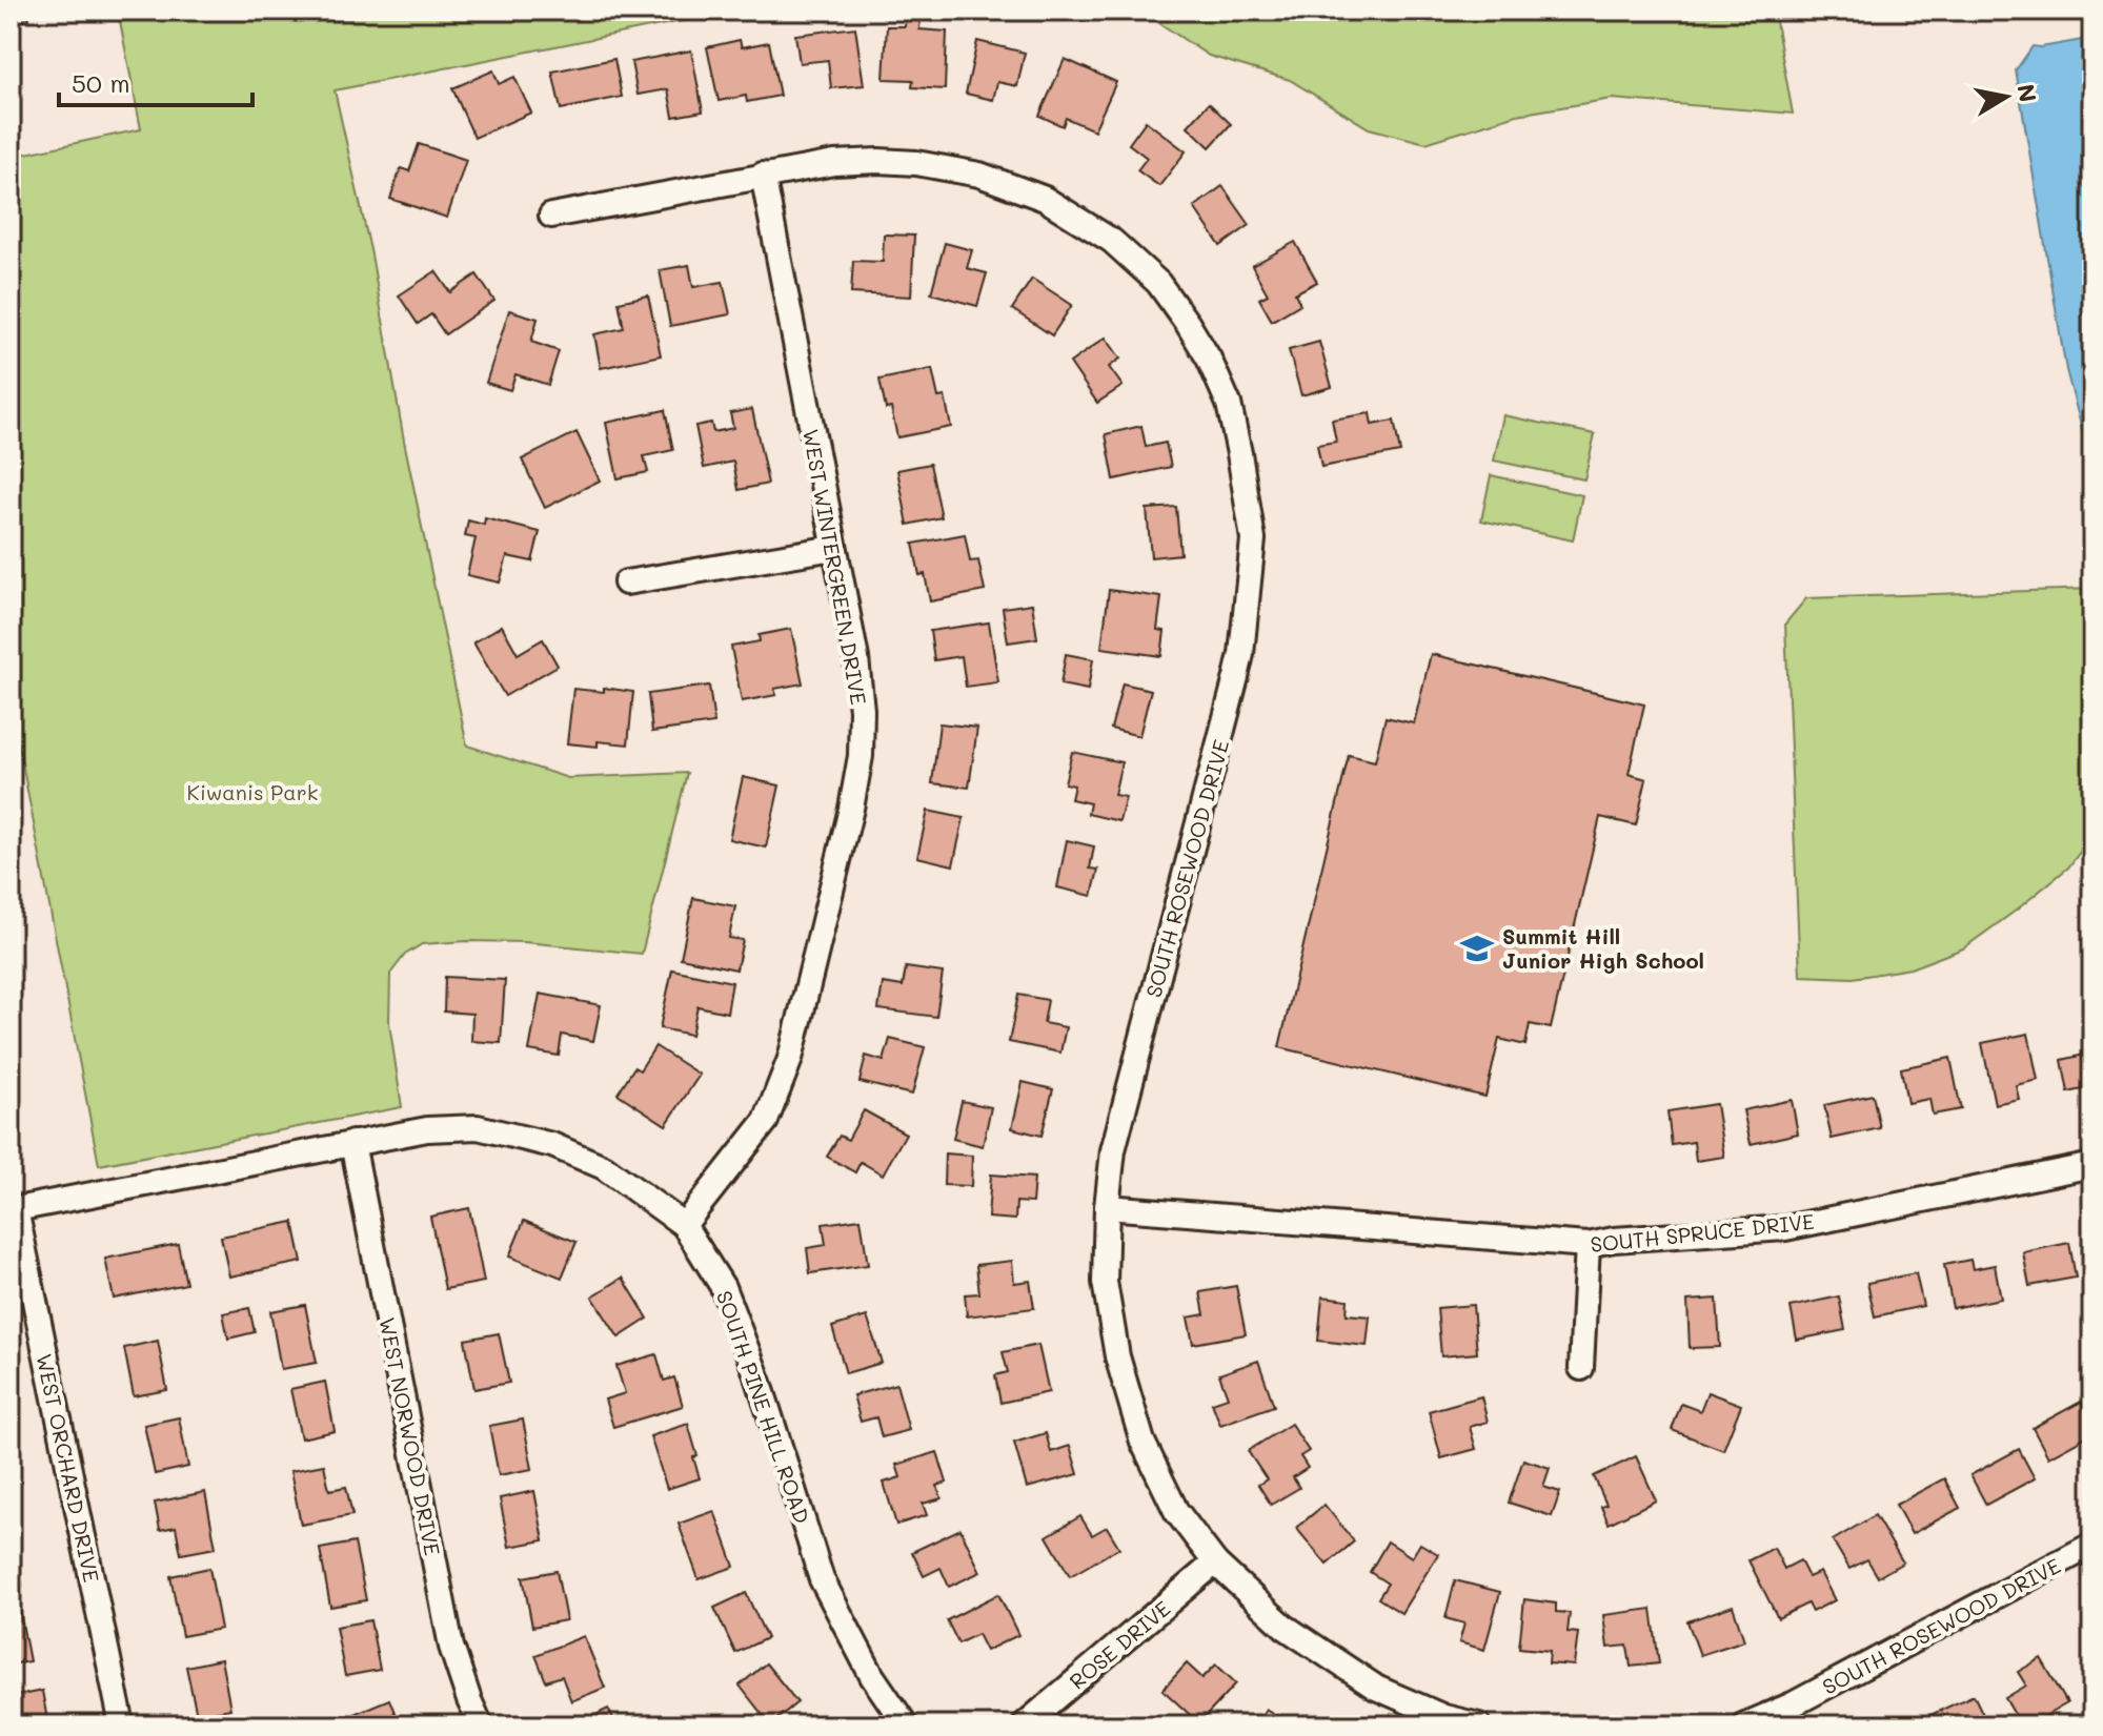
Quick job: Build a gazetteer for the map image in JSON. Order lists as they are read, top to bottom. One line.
{"streets":{"street":["WEST WINTERGREEN DRIVE","SOUTH ROSEWOOD DRIVE","SOUTH SPRUCE DRIVE","SOUTH PINE HILL ROAD","WEST NORWOOD DRIVE","WEST ORCHARD DRIVE","ROSE DRIVE"]},"crossings":[["WEST WINTERGREEN DRIVE","SOUTH ROSEWOOD DRIVE"],["WEST WINTERGREEN DRIVE","SOUTH PINE HILL ROAD"],["SOUTH ROSEWOOD DRIVE","SOUTH SPRUCE DRIVE"],["SOUTH ROSEWOOD DRIVE","ROSE DRIVE"],["SOUTH PINE HILL ROAD","WEST NORWOOD DRIVE"],["SOUTH PINE HILL ROAD","WEST ORCHARD DRIVE"]],"parks":["Kiwanis Park"],"places":{"school or university":["Summit Hill Junior High School"]},"scale_bar":"50 m","north":"right"}
